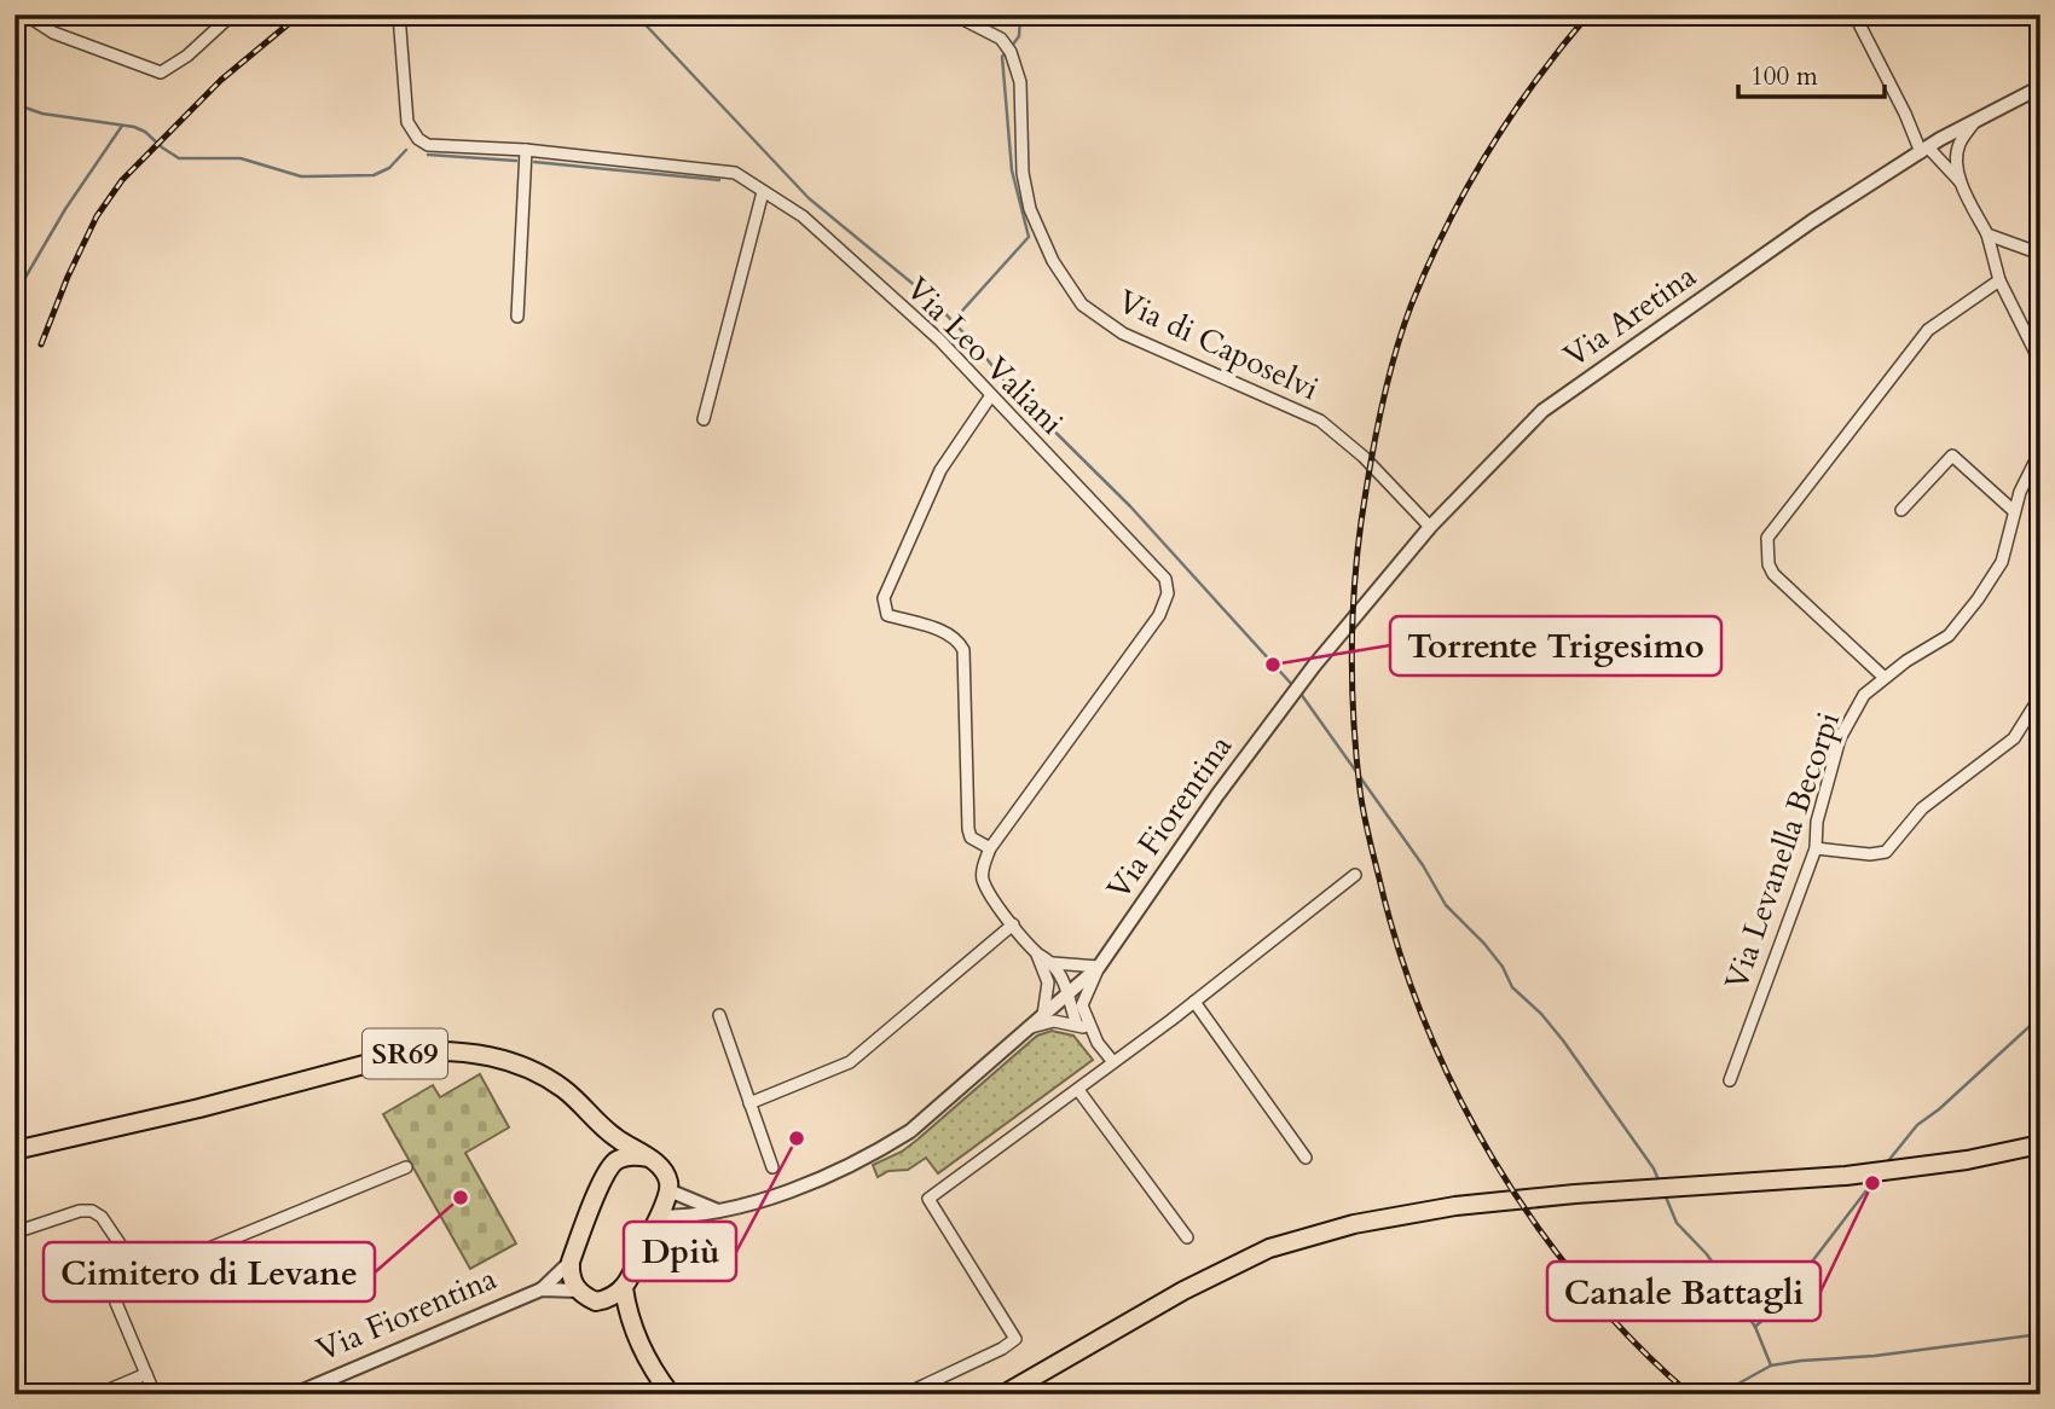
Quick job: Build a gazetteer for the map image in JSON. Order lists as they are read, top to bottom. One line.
{"streets":{"main road":["Via Fiorentina","SR69"],"street":["Via Aretina","Via di Caposelvi","Via Leo Valiani","Via Levanella Becorpi"]},"crossings":[["Via Aretina","Via di Caposelvi"],["Via Aretina","Via Fiorentina"]],"places":["Torrente Trigesimo","Dpiù","Canale Battagli","Cimitero di Levane"],"scale_bar":"100 m"}
